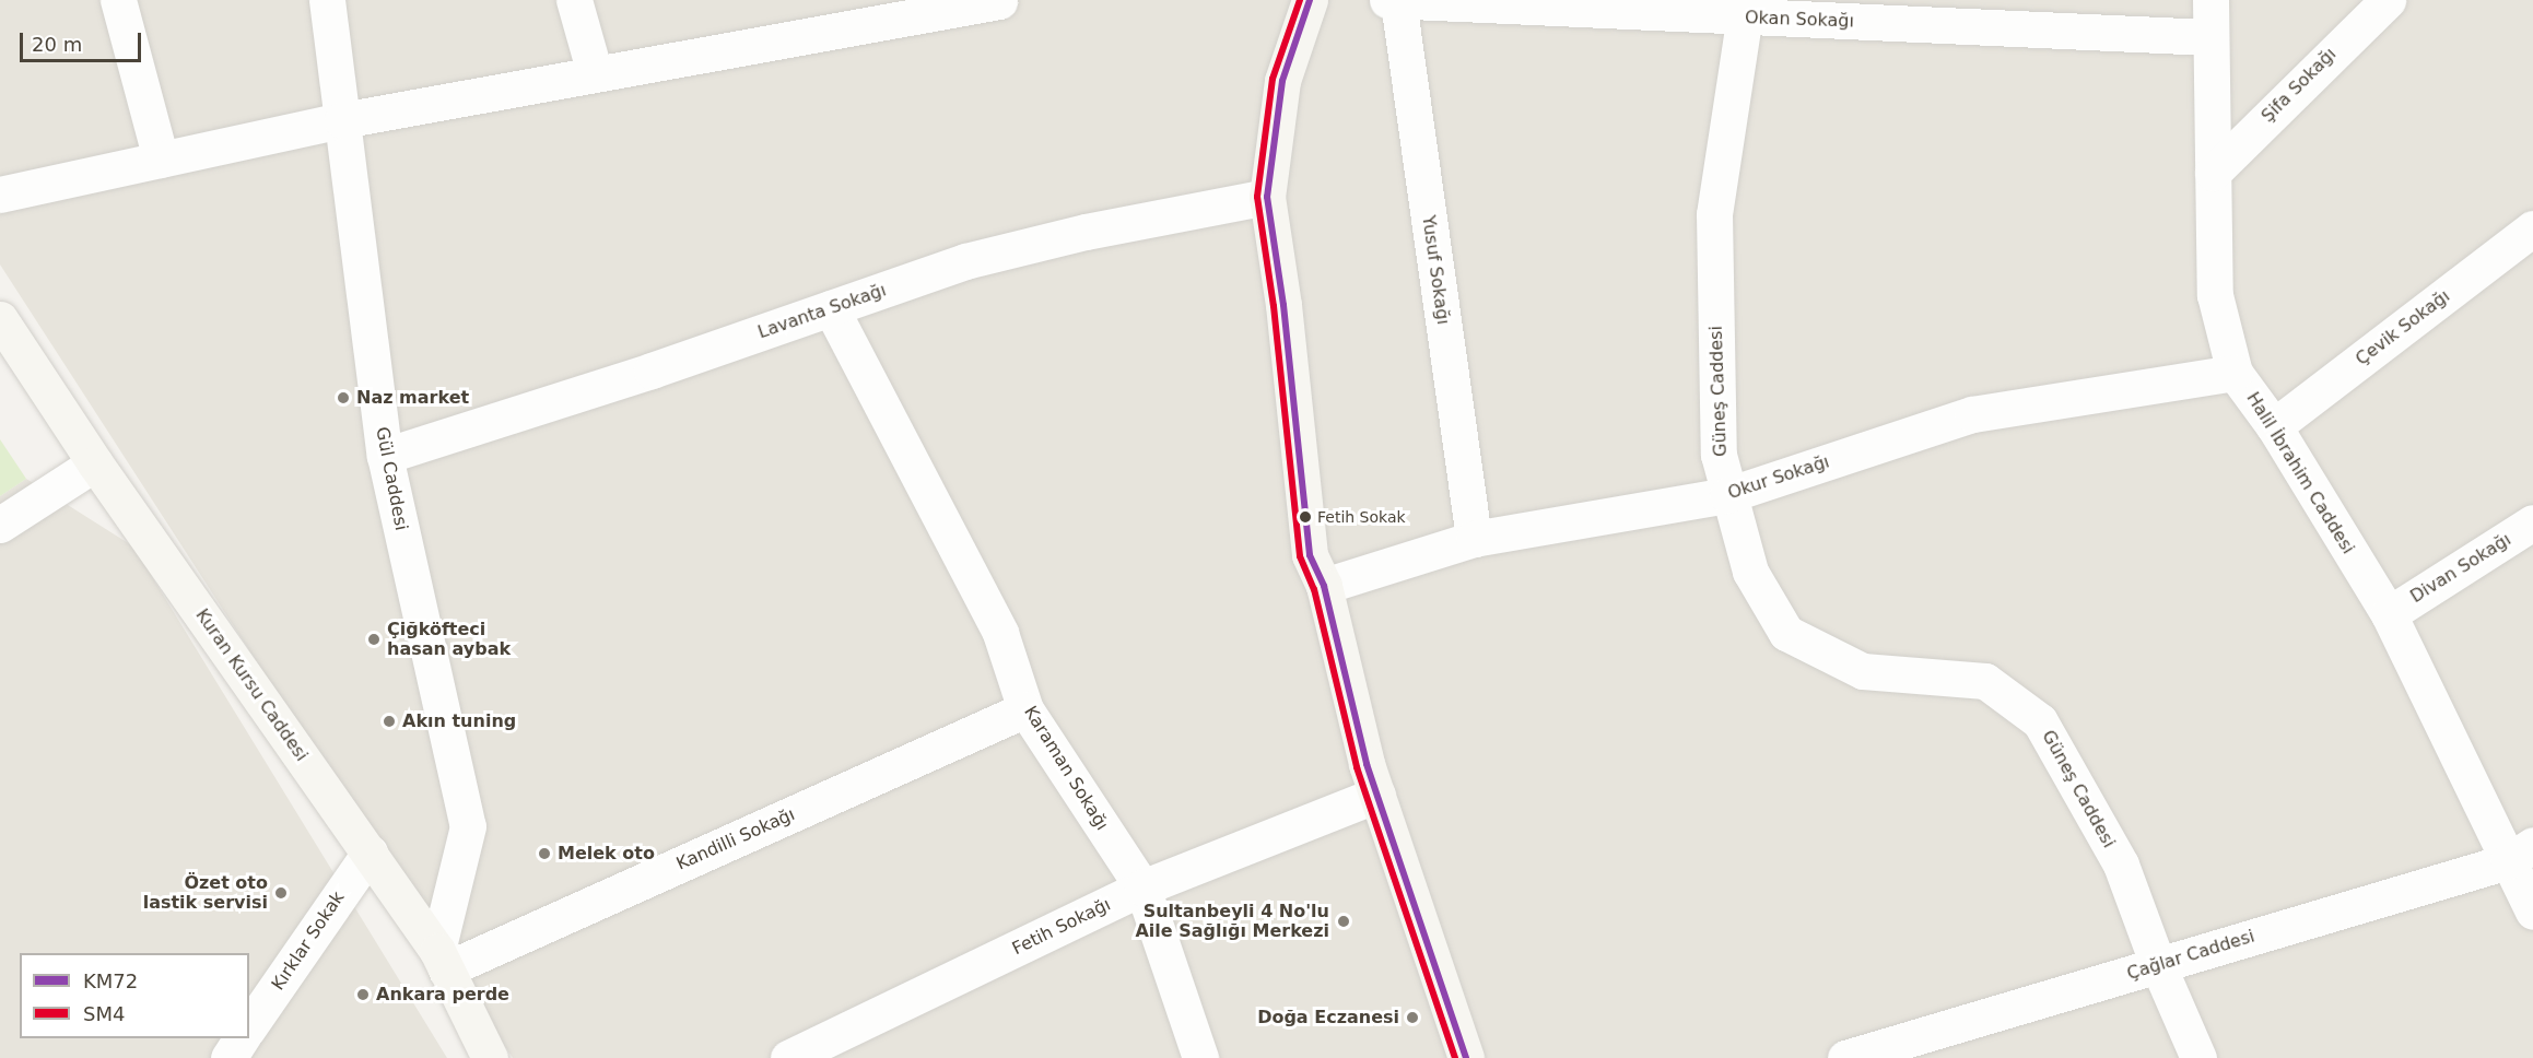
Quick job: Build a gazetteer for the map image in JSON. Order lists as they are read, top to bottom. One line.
{"streets":{"street":["Okan Sokağı","Şifa Sokağı","Yusuf Sokağı","Lavanta Sokağı","Çevik Sokağı","Güneş Caddesi","Halil İbrahim Caddesi","Okur Sokağı","Gül Caddesi","Divan Sokağı","Kuran Kursu Caddesi","Karaman Sokağı","Kandilli Sokağı","Fetih Sokağı","Kırklar Sokak","Çağlar Caddesi"]},"crossings":[["Okan Sokağı","Yusuf Sokağı"],["Okan Sokağı","Güneş Caddesi"],["Okan Sokağı","Halil İbrahim Caddesi"],["Şifa Sokağı","Halil İbrahim Caddesi"],["Yusuf Sokağı","Okur Sokağı"],["Lavanta Sokağı","Gül Caddesi"],["Lavanta Sokağı","Karaman Sokağı"],["Çevik Sokağı","Halil İbrahim Caddesi"],["Güneş Caddesi","Okur Sokağı"],["Güneş Caddesi","Çağlar Caddesi"],["Halil İbrahim Caddesi","Okur Sokağı"],["Halil İbrahim Caddesi","Divan Sokağı"],["Halil İbrahim Caddesi","Çağlar Caddesi"],["Gül Caddesi","Kuran Kursu Caddesi"],["Gül Caddesi","Kandilli Sokağı"],["Kuran Kursu Caddesi","Kandilli Sokağı"],["Kuran Kursu Caddesi","Kırklar Sokak"],["Karaman Sokağı","Kandilli Sokağı"],["Karaman Sokağı","Fetih Sokağı"]],"places":["Naz market","Fetih Sokak","Çiğköfteci hasan aybak","Akın tuning","Melek oto","Özet oto lastik servisi","Sultanbeyli 4 No'lu Aile Sağlığı Merkezi","Ankara perde","Doğa Eczanesi"],"lines":["transit line KM72","transit line SM4"],"legend":["KM72","SM4"],"scale_bar":"20 m"}
